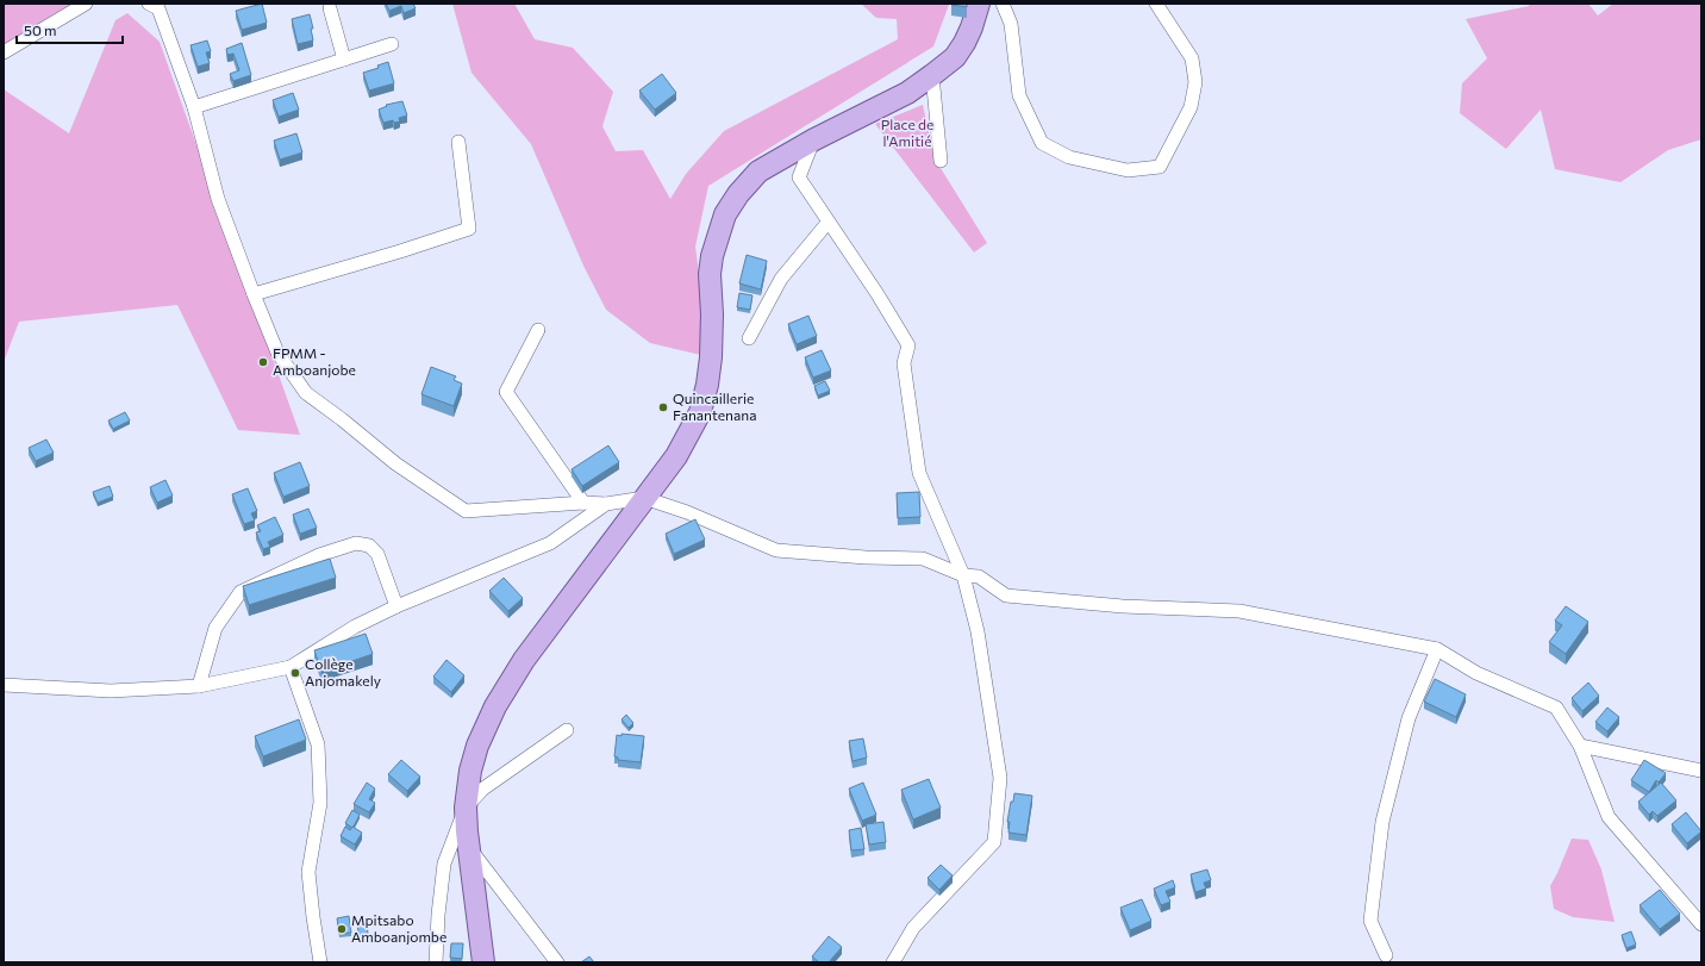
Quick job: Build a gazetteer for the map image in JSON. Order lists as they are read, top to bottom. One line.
{"parks":["Place de l'Amitié"],"places":["FPMM - Amboanjobe","Quincaillerie Fanantenana","Collège Anjomakely","Mpitsabo Amboanjombe"],"scale_bar":"50 m"}
